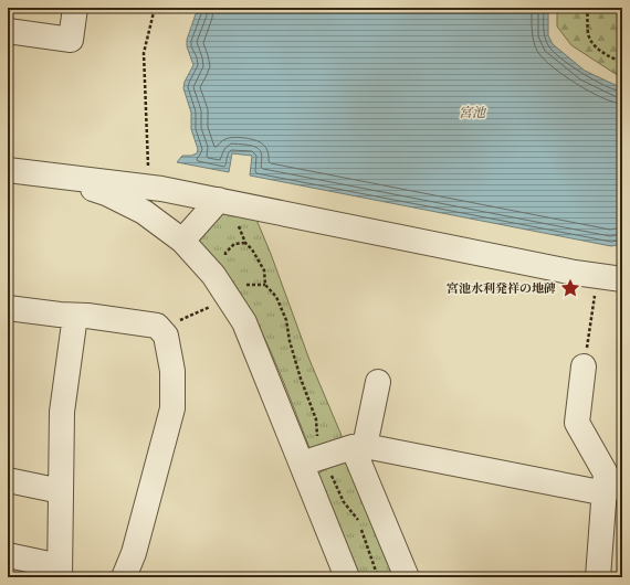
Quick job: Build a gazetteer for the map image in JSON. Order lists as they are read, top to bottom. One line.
{"water":["宮池"],"places":{"place":["宮池水利発祥の地碑"]}}
